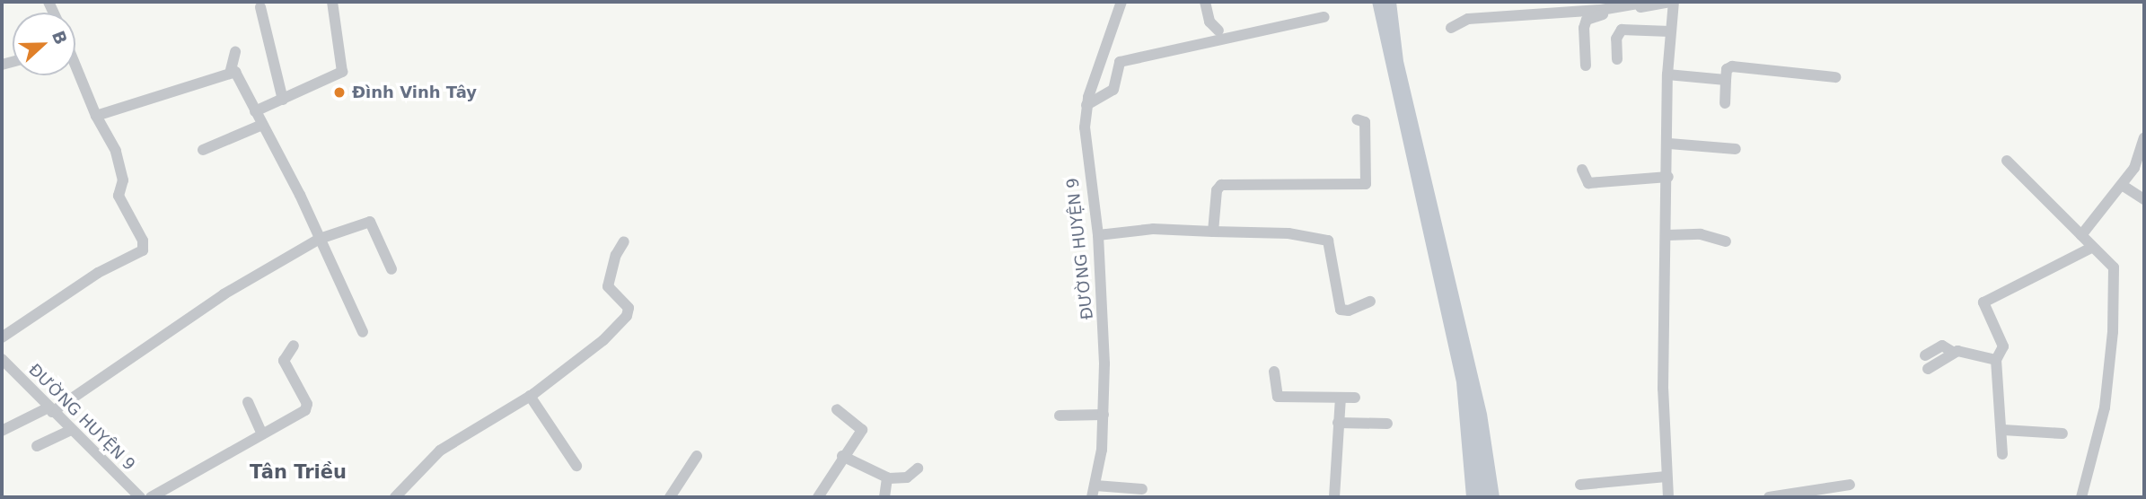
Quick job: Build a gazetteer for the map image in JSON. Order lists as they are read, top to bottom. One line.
{"streets":{"street":["ĐƯỜNG HUYỆN 9"]},"districts":["Tân Triều"],"places":["Đình Vinh Tây"],"north":"right"}
